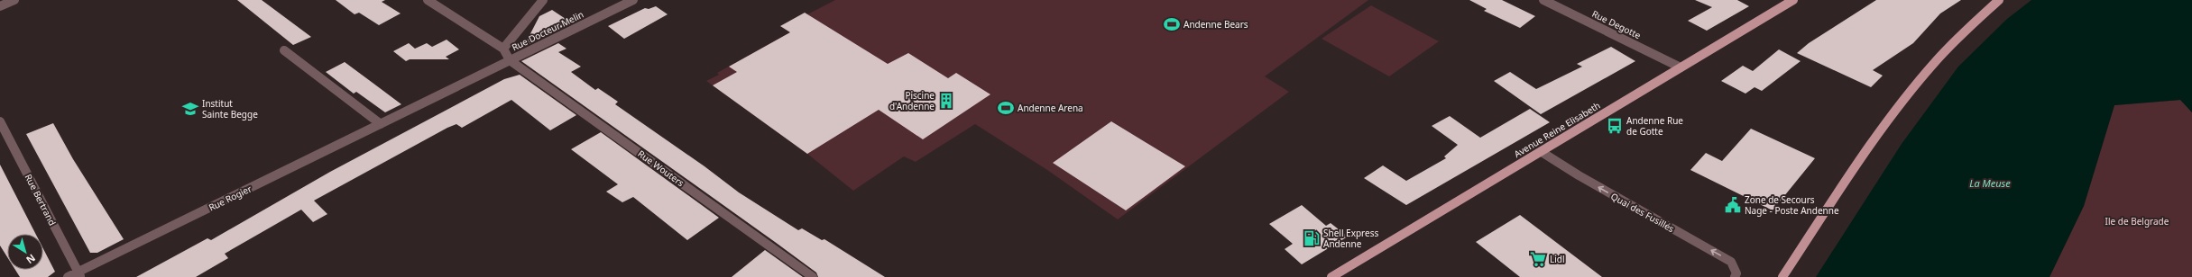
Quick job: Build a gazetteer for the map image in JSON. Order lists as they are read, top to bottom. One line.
{"streets":{"main road":["Avenue Reine Elisabeth"],"street":["Rue Degotte","Rue Docteur Melin","Rue Wouters","Rue Rogier","Rue Bertrand","Quai des Fusillés"]},"crossings":[["Rue Degotte","Avenue Reine Elisabeth"],["Rue Docteur Melin","Rue Wouters"],["Rue Docteur Melin","Rue Rogier"],["Avenue Reine Elisabeth","Quai des Fusillés"],["Rue Wouters","Rue Rogier"],["Rue Rogier","Rue Bertrand"]],"one_way":["Quai des Fusillés"],"water":["La Meuse"],"parks":["Ile de Belgrade"],"places":{"sports":["Andenne Bears","Andenne Arena"],"building":["Piscine d'Andenne"],"school or university":["Institut Sainte Begge"],"bus stop":["Andenne Rue de Gotte"],"public building":["Zone de Secours Nage - Poste Andenne"],"fuel station":["Shell Express Andenne"],"supermarket":["Lidl"]},"north":"bottom right"}
